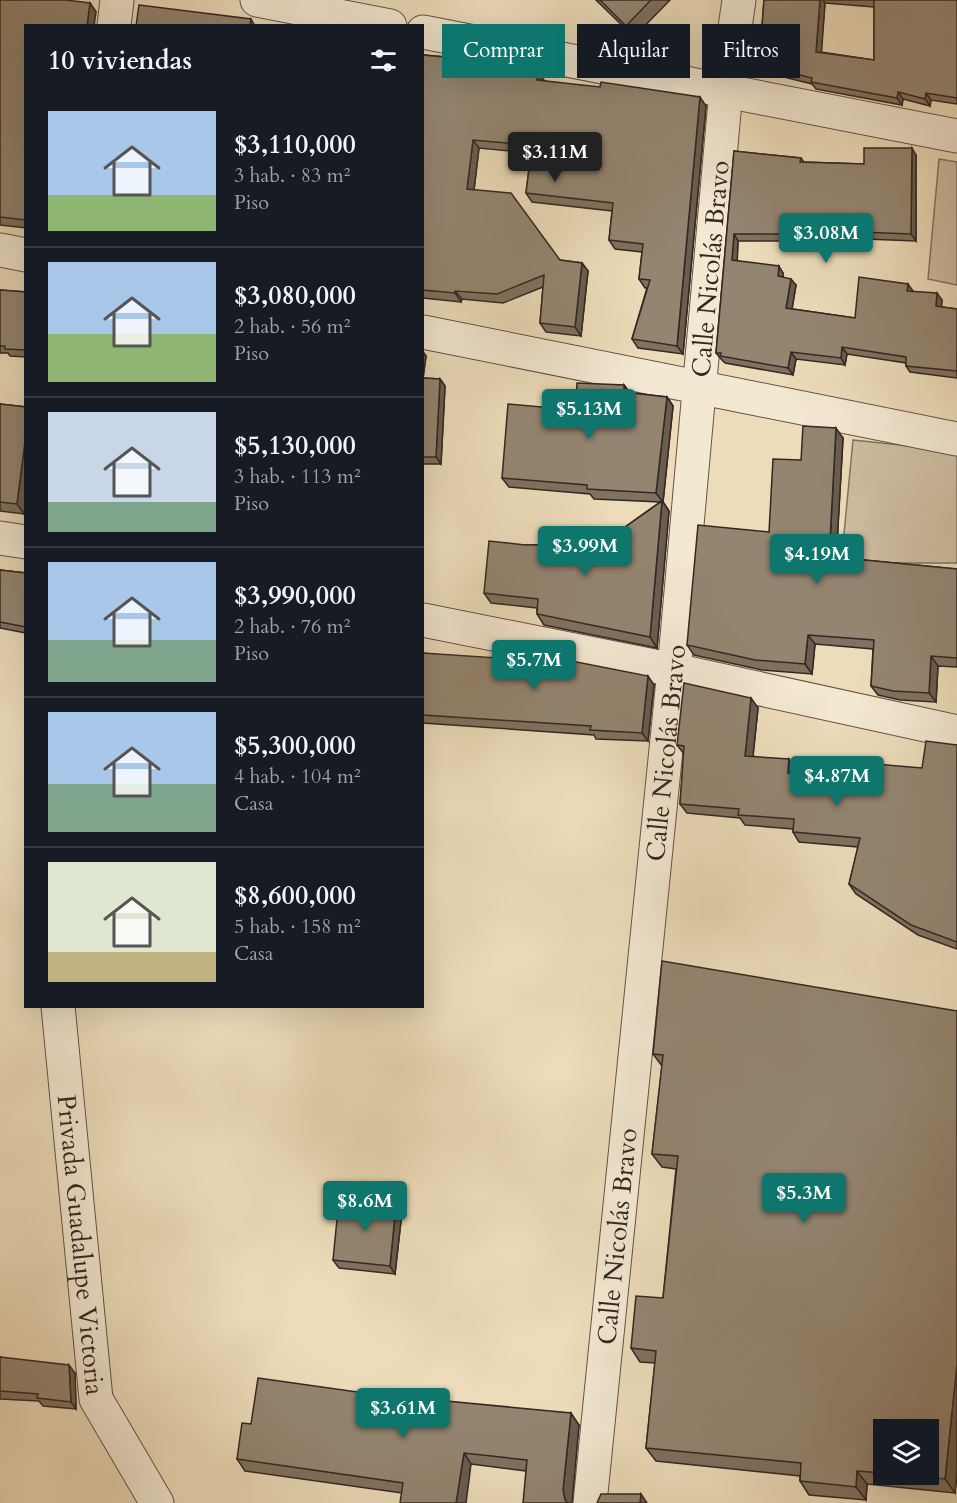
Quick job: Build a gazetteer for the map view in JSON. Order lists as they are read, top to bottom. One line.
{"streets":{"street":["Calle Nicolás Bravo","Privada Guadalupe Victoria"]},"page":{"chip":["Comprar","Alquilar","Filtros"],"heading":"10 viviendas","list":[{"name":"$3,110,000","note":"3 hab. · 83 m² · Piso"},{"name":"$3,080,000","note":"2 hab. · 56 m² · Piso"},{"name":"$5,130,000","note":"3 hab. · 113 m² · Piso"},{"name":"$3,990,000","note":"2 hab. · 76 m² · Piso"},{"name":"$5,300,000","note":"4 hab. · 104 m² · Casa"},{"name":"$8,600,000","note":"5 hab. · 158 m² · Casa"}],"price":["$3.11M","$3.08M","$5.13M","$3.99M","$4.19M","$5.7M","$4.87M","$5.3M","$8.6M","$3.61M"]}}
